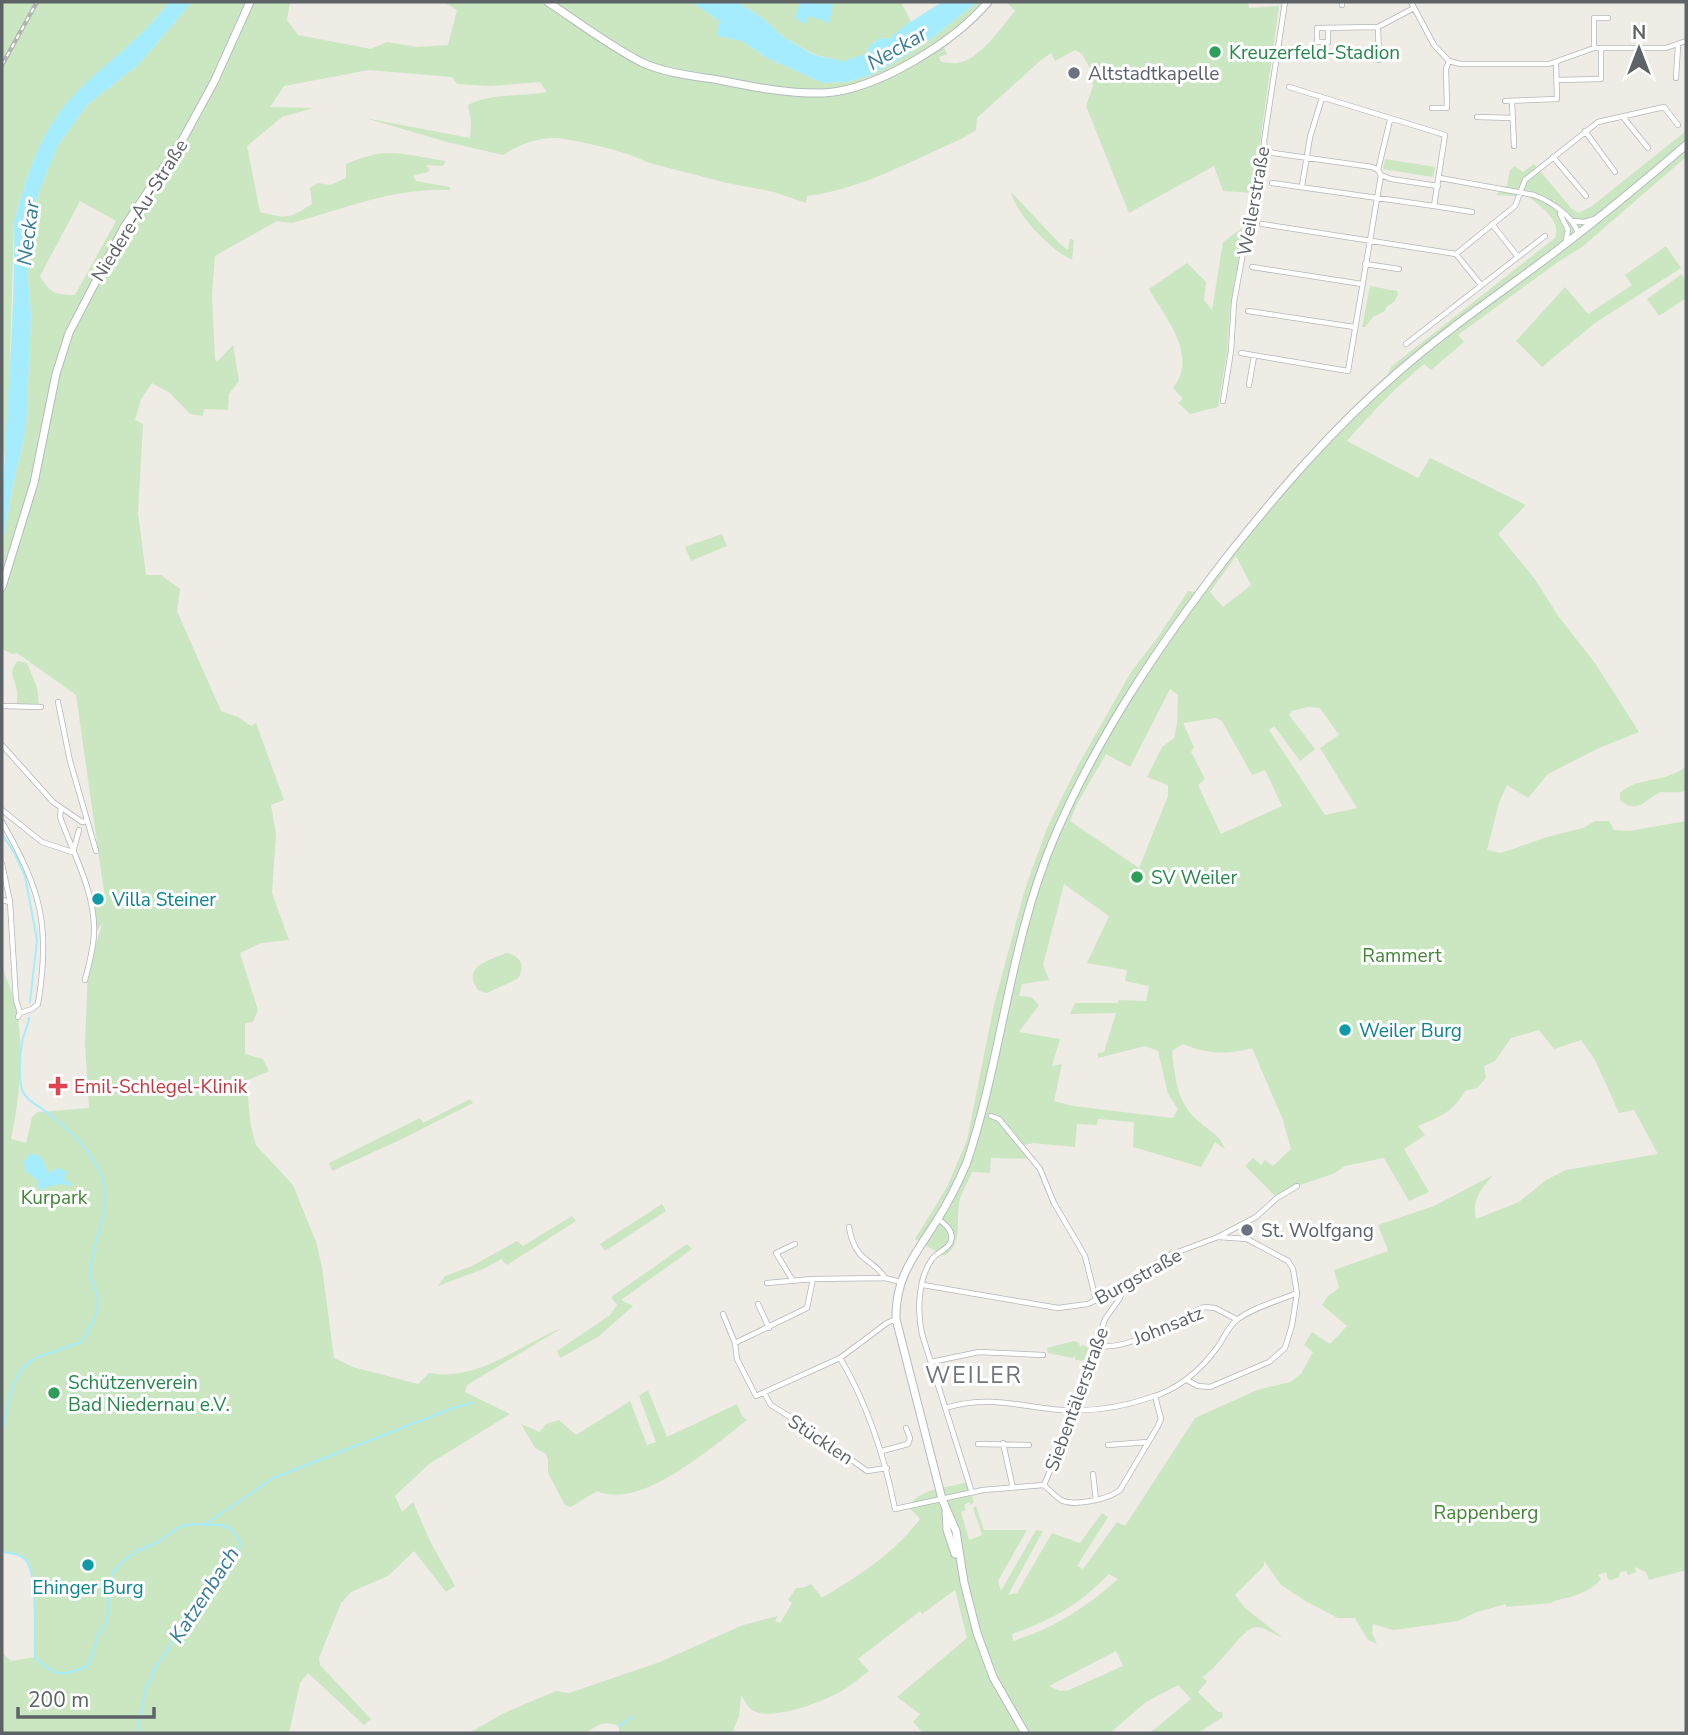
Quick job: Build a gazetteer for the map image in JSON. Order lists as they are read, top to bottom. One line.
{"streets":{"main road":["Niedere-Au-Straße"],"street":["Weilerstraße","Burgstraße","Johnsatz","Siebentälerstraße","Stücklen"]},"crossings":[["Burgstraße","Siebentälerstraße"],["Johnsatz","Siebentälerstraße"],["Siebentälerstraße","Stücklen"]],"districts":["WEILER"],"water":["Neckar","Katzenbach"],"parks":["Rammert","Kurpark","Rappenberg"],"places":{"other":["Kreuzerfeld-Stadion","Altstadtkapelle","SV Weiler","Villa Steiner","Weiler Burg","St. Wolfgang","Schützenverein Bad Niedernau e.V.","Ehinger Burg"],"health":["Emil-Schlegel-Klinik"]},"scale_bar":"200 m","north":"top"}
